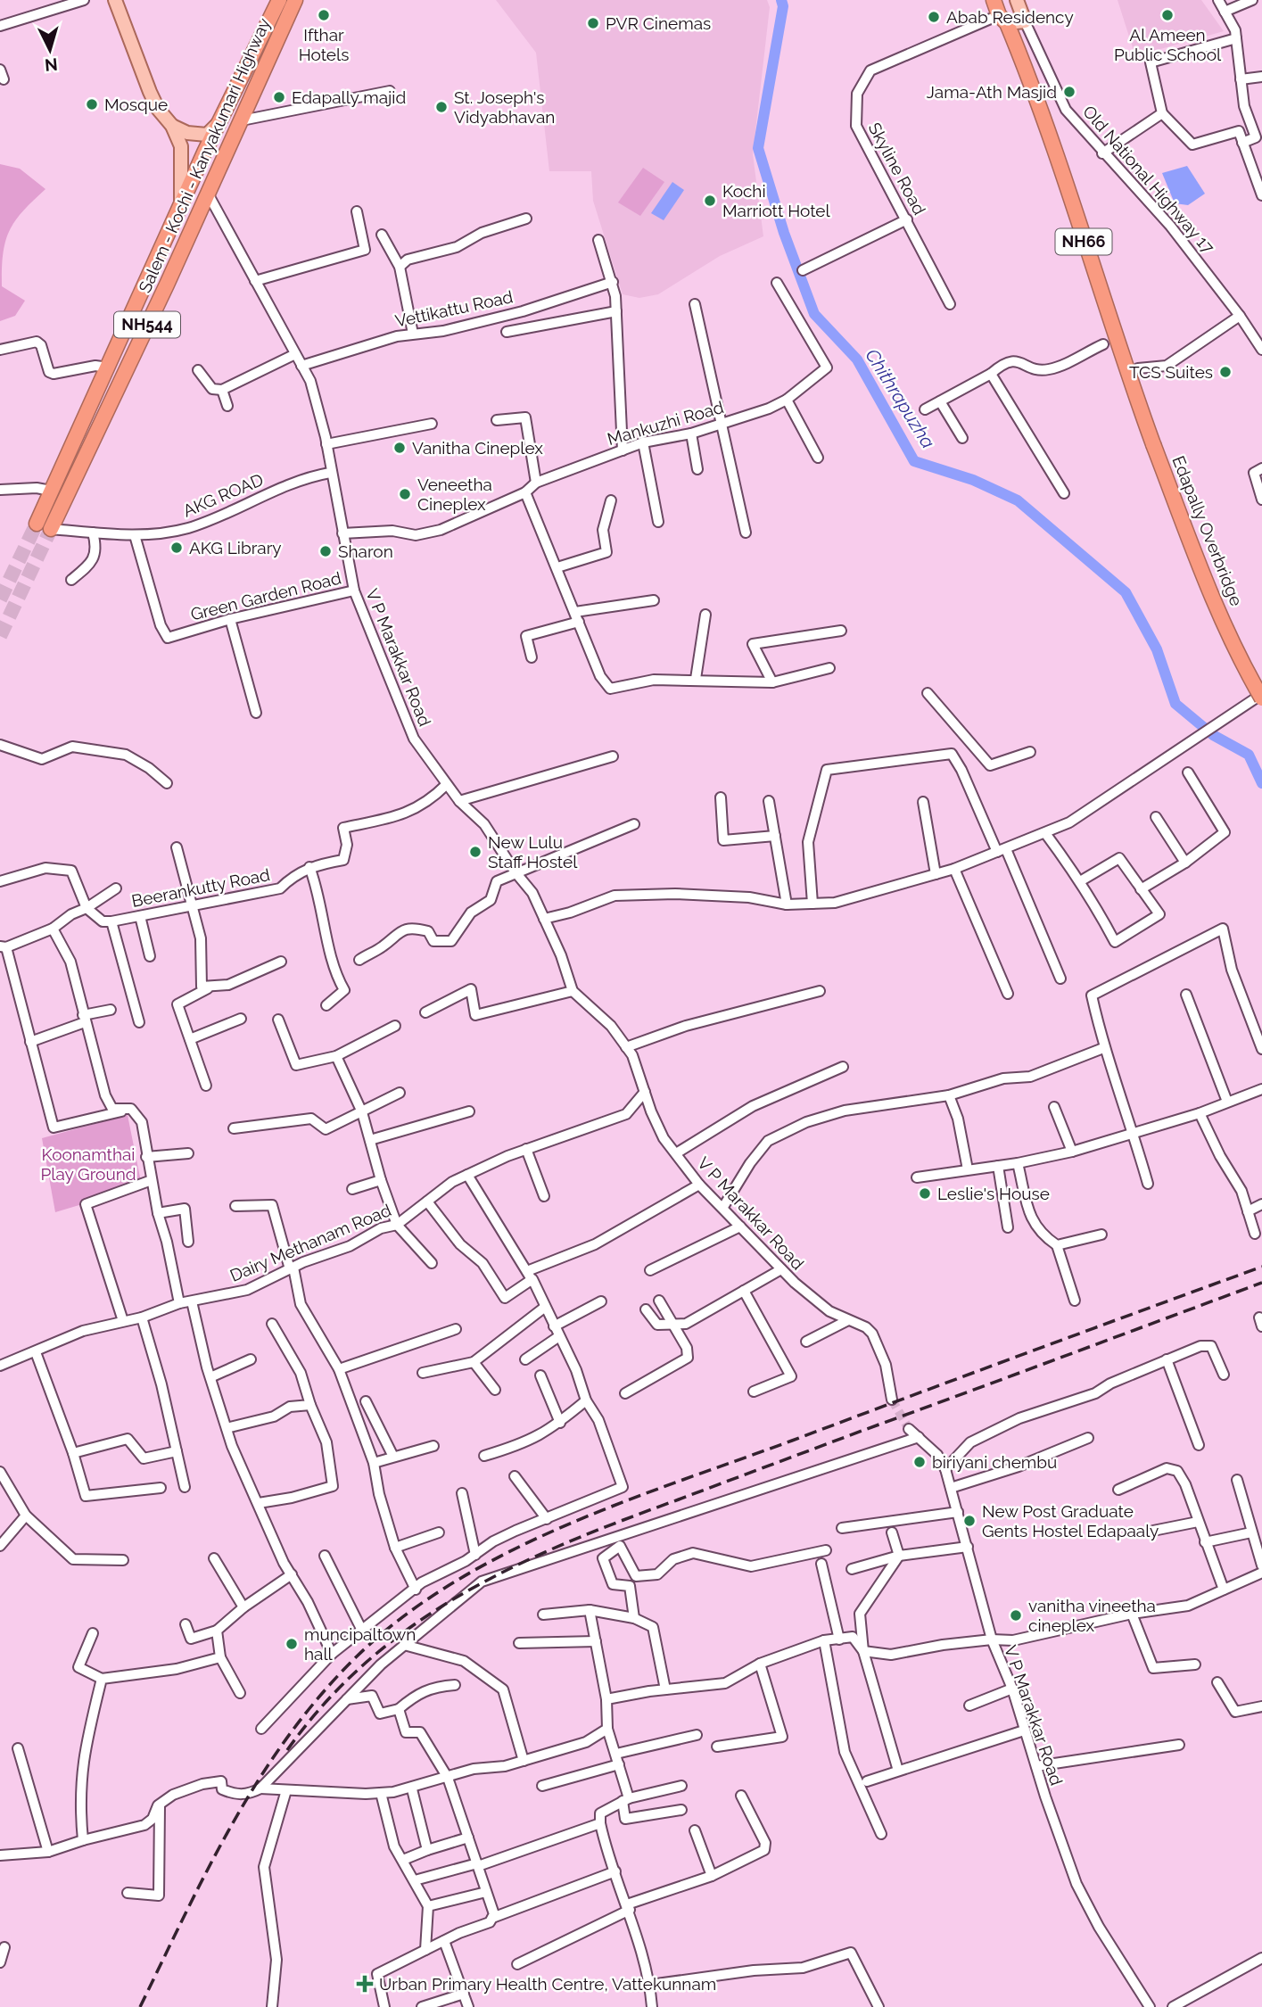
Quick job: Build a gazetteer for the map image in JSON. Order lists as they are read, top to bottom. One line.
{"streets":{"highway":["Salem - Kochi - Kanyakumari Highway","NH66","NH544","Edapally Overbridge"],"main road":["Old National Highway 17"],"street":["Skyline Road","Vettikattu Road","Mankuzhi Road","AKG ROAD","Green Garden Road","V P Marakkar Road","Beerankutty Road","Dairy Methanam Road"]},"crossings":[["Salem - Kochi - Kanyakumari Highway","AKG ROAD"],["Salem - Kochi - Kanyakumari Highway","V P Marakkar Road"],["Skyline Road","NH66"],["Skyline Road","Edapally Overbridge"],["NH66","Edapally Overbridge"],["Vettikattu Road","V P Marakkar Road"],["Mankuzhi Road","V P Marakkar Road"],["AKG ROAD","Green Garden Road"],["AKG ROAD","V P Marakkar Road"],["Green Garden Road","V P Marakkar Road"],["V P Marakkar Road","Beerankutty Road"],["V P Marakkar Road","Dairy Methanam Road"]],"water":["Chithrapuzha"],"parks":["Koonamthai Play Ground"],"places":{"other":["Ifthar Hotels","Al Ameen Public School","Abab Residency","PVR Cinemas","Jama-Ath Masjid","Edapally majid","Mosque","St. Joseph's Vidyabhavan","Kochi Marriott Hotel","TCS Suites","Vanitha Cineplex","Veneetha Cineplex","AKG Library","Sharon","New Lulu Staff Hostel","Leslie's House","biriyani chembu","New Post Graduate Gents Hostel Edapaaly","vanitha vineetha cineplex","muncipaltown hall"],"health":["Urban Primary Health Centre, Vattekunnam"]},"north":"bottom"}
